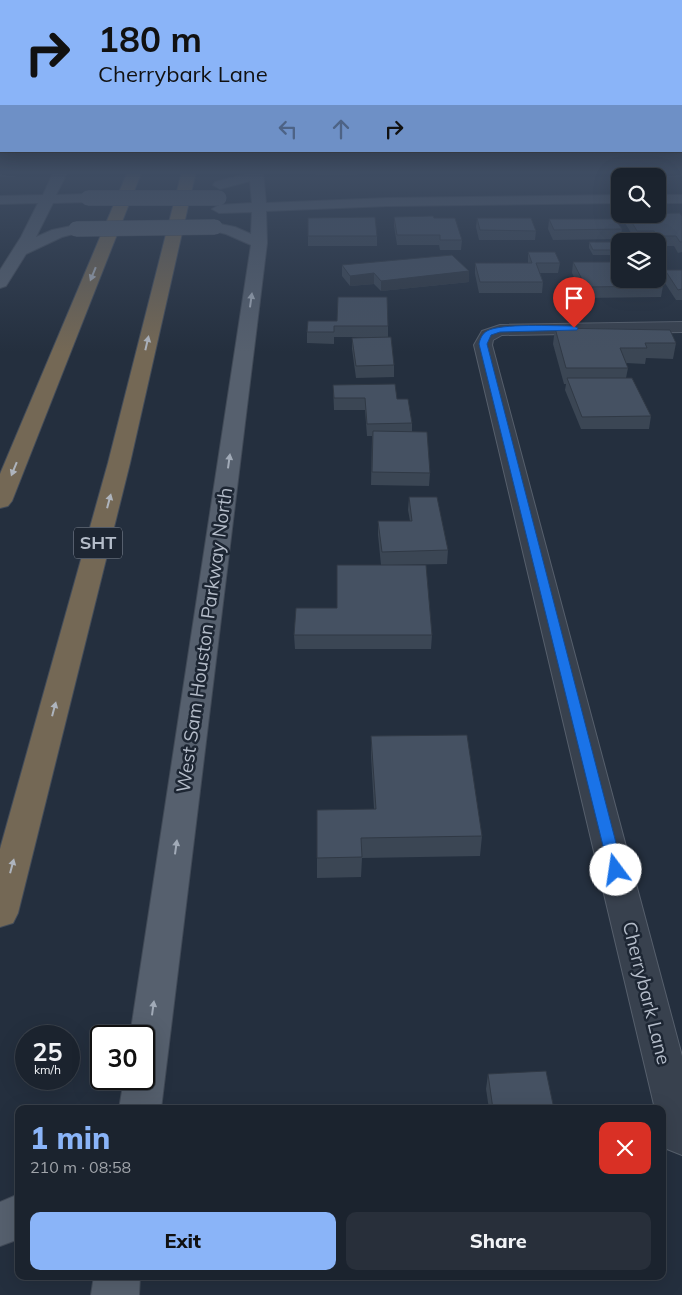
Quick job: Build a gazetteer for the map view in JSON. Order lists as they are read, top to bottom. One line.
{"streets":{"highway":["SHT"],"main road":["West Sam Houston Parkway North"],"street":["Cherrybark Lane"]},"one_way":["West Sam Houston Parkway North"],"page":{"turn":["180 m","Cherrybark Lane"],"speed":"25 km/h","limit":"30","heading":["1 min","210 m · 08:58"],"buttons":["Exit","Share"]}}
